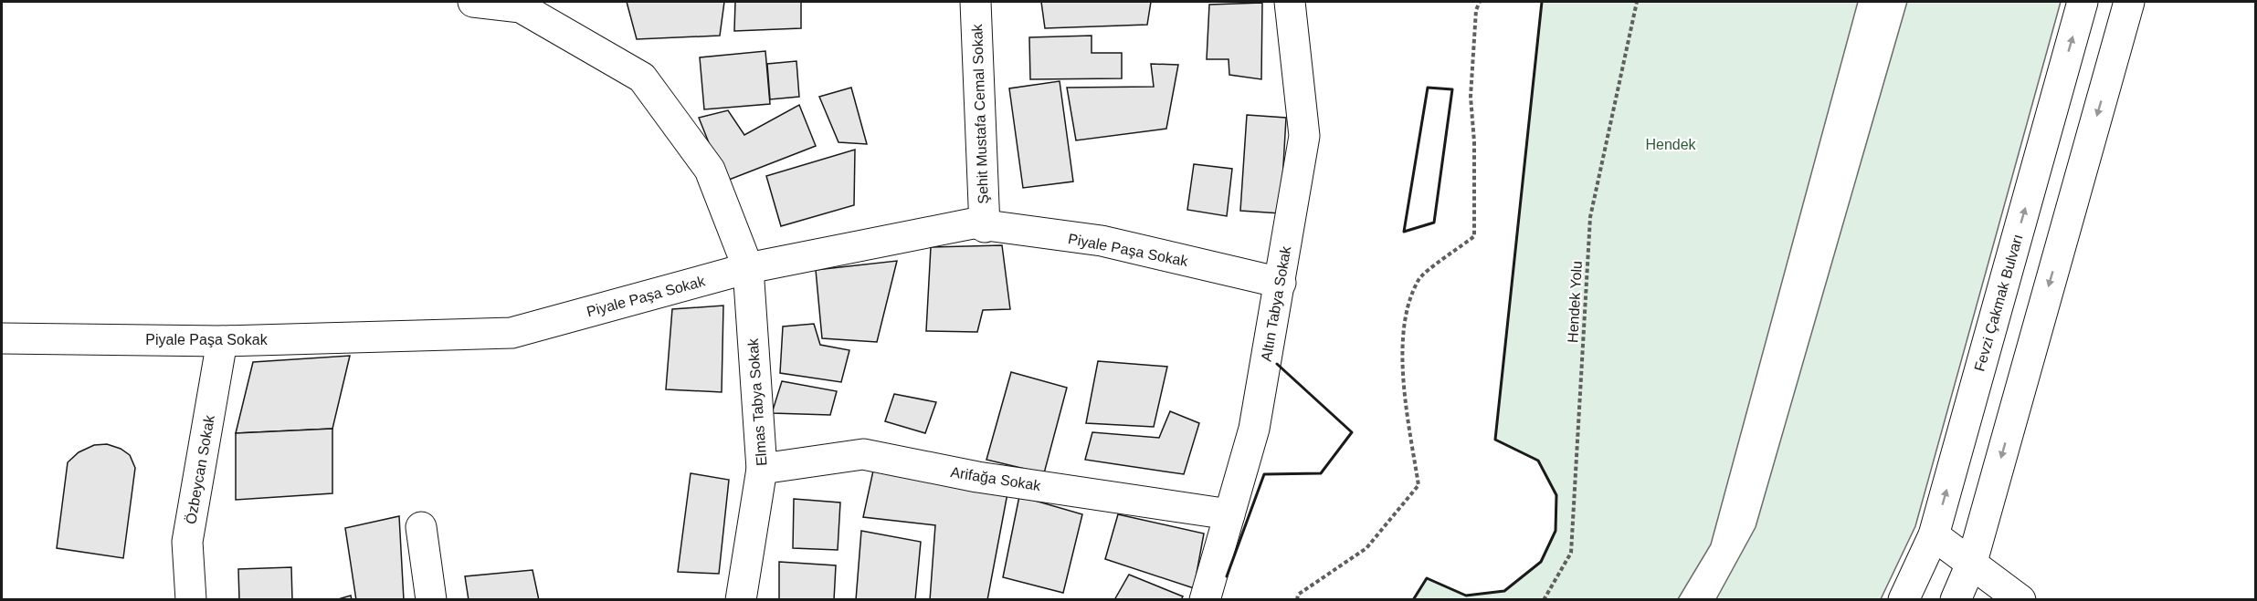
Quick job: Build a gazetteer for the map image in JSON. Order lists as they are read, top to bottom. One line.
{"streets":{"street":["Şehit Mustafa Cemal Sokak","Piyale Paşa Sokak","Fevzi Çakmak Bulvarı","Altın Tabya Sokak","Elmas Tabya Sokak","Özbeycan Sokak","Arifağa Sokak"],"path":["Hendek Yolu"]},"crossings":[["Şehit Mustafa Cemal Sokak","Piyale Paşa Sokak"],["Piyale Paşa Sokak","Altın Tabya Sokak"],["Piyale Paşa Sokak","Elmas Tabya Sokak"],["Piyale Paşa Sokak","Özbeycan Sokak"],["Altın Tabya Sokak","Arifağa Sokak"],["Elmas Tabya Sokak","Arifağa Sokak"]],"parks":["Hendek"]}
